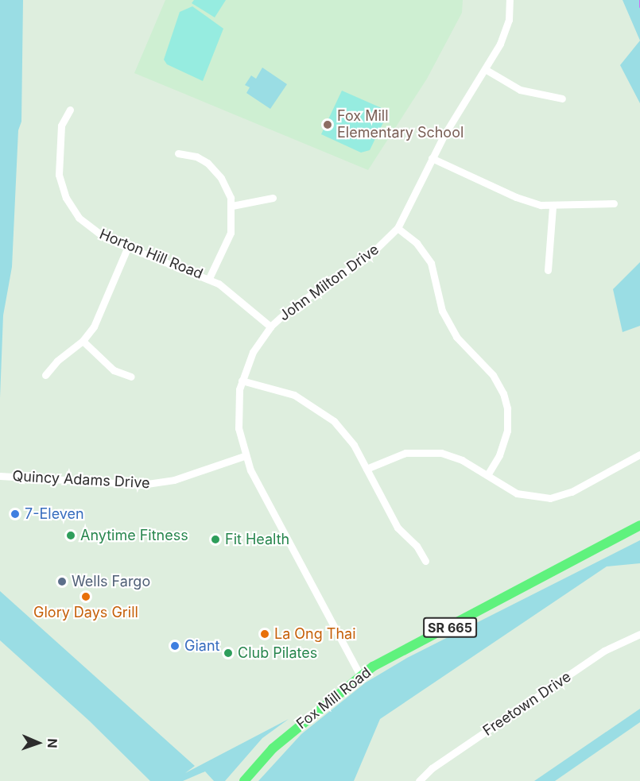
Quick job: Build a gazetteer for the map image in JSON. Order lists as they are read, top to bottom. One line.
{"streets":{"main road":["SR 665","Fox Mill Road"],"street":["Horton Hill Road","John Milton Drive","Quincy Adams Drive","Freetown Drive"]},"crossings":[["Horton Hill Road","John Milton Drive"],["John Milton Drive","Quincy Adams Drive"],["John Milton Drive","Fox Mill Road"]],"places":["Fox Mill Elementary School","7-Eleven","Anytime Fitness","Fit Health","Wells Fargo","Glory Days Grill","La Ong Thai","Giant","Club Pilates"],"north":"right"}
